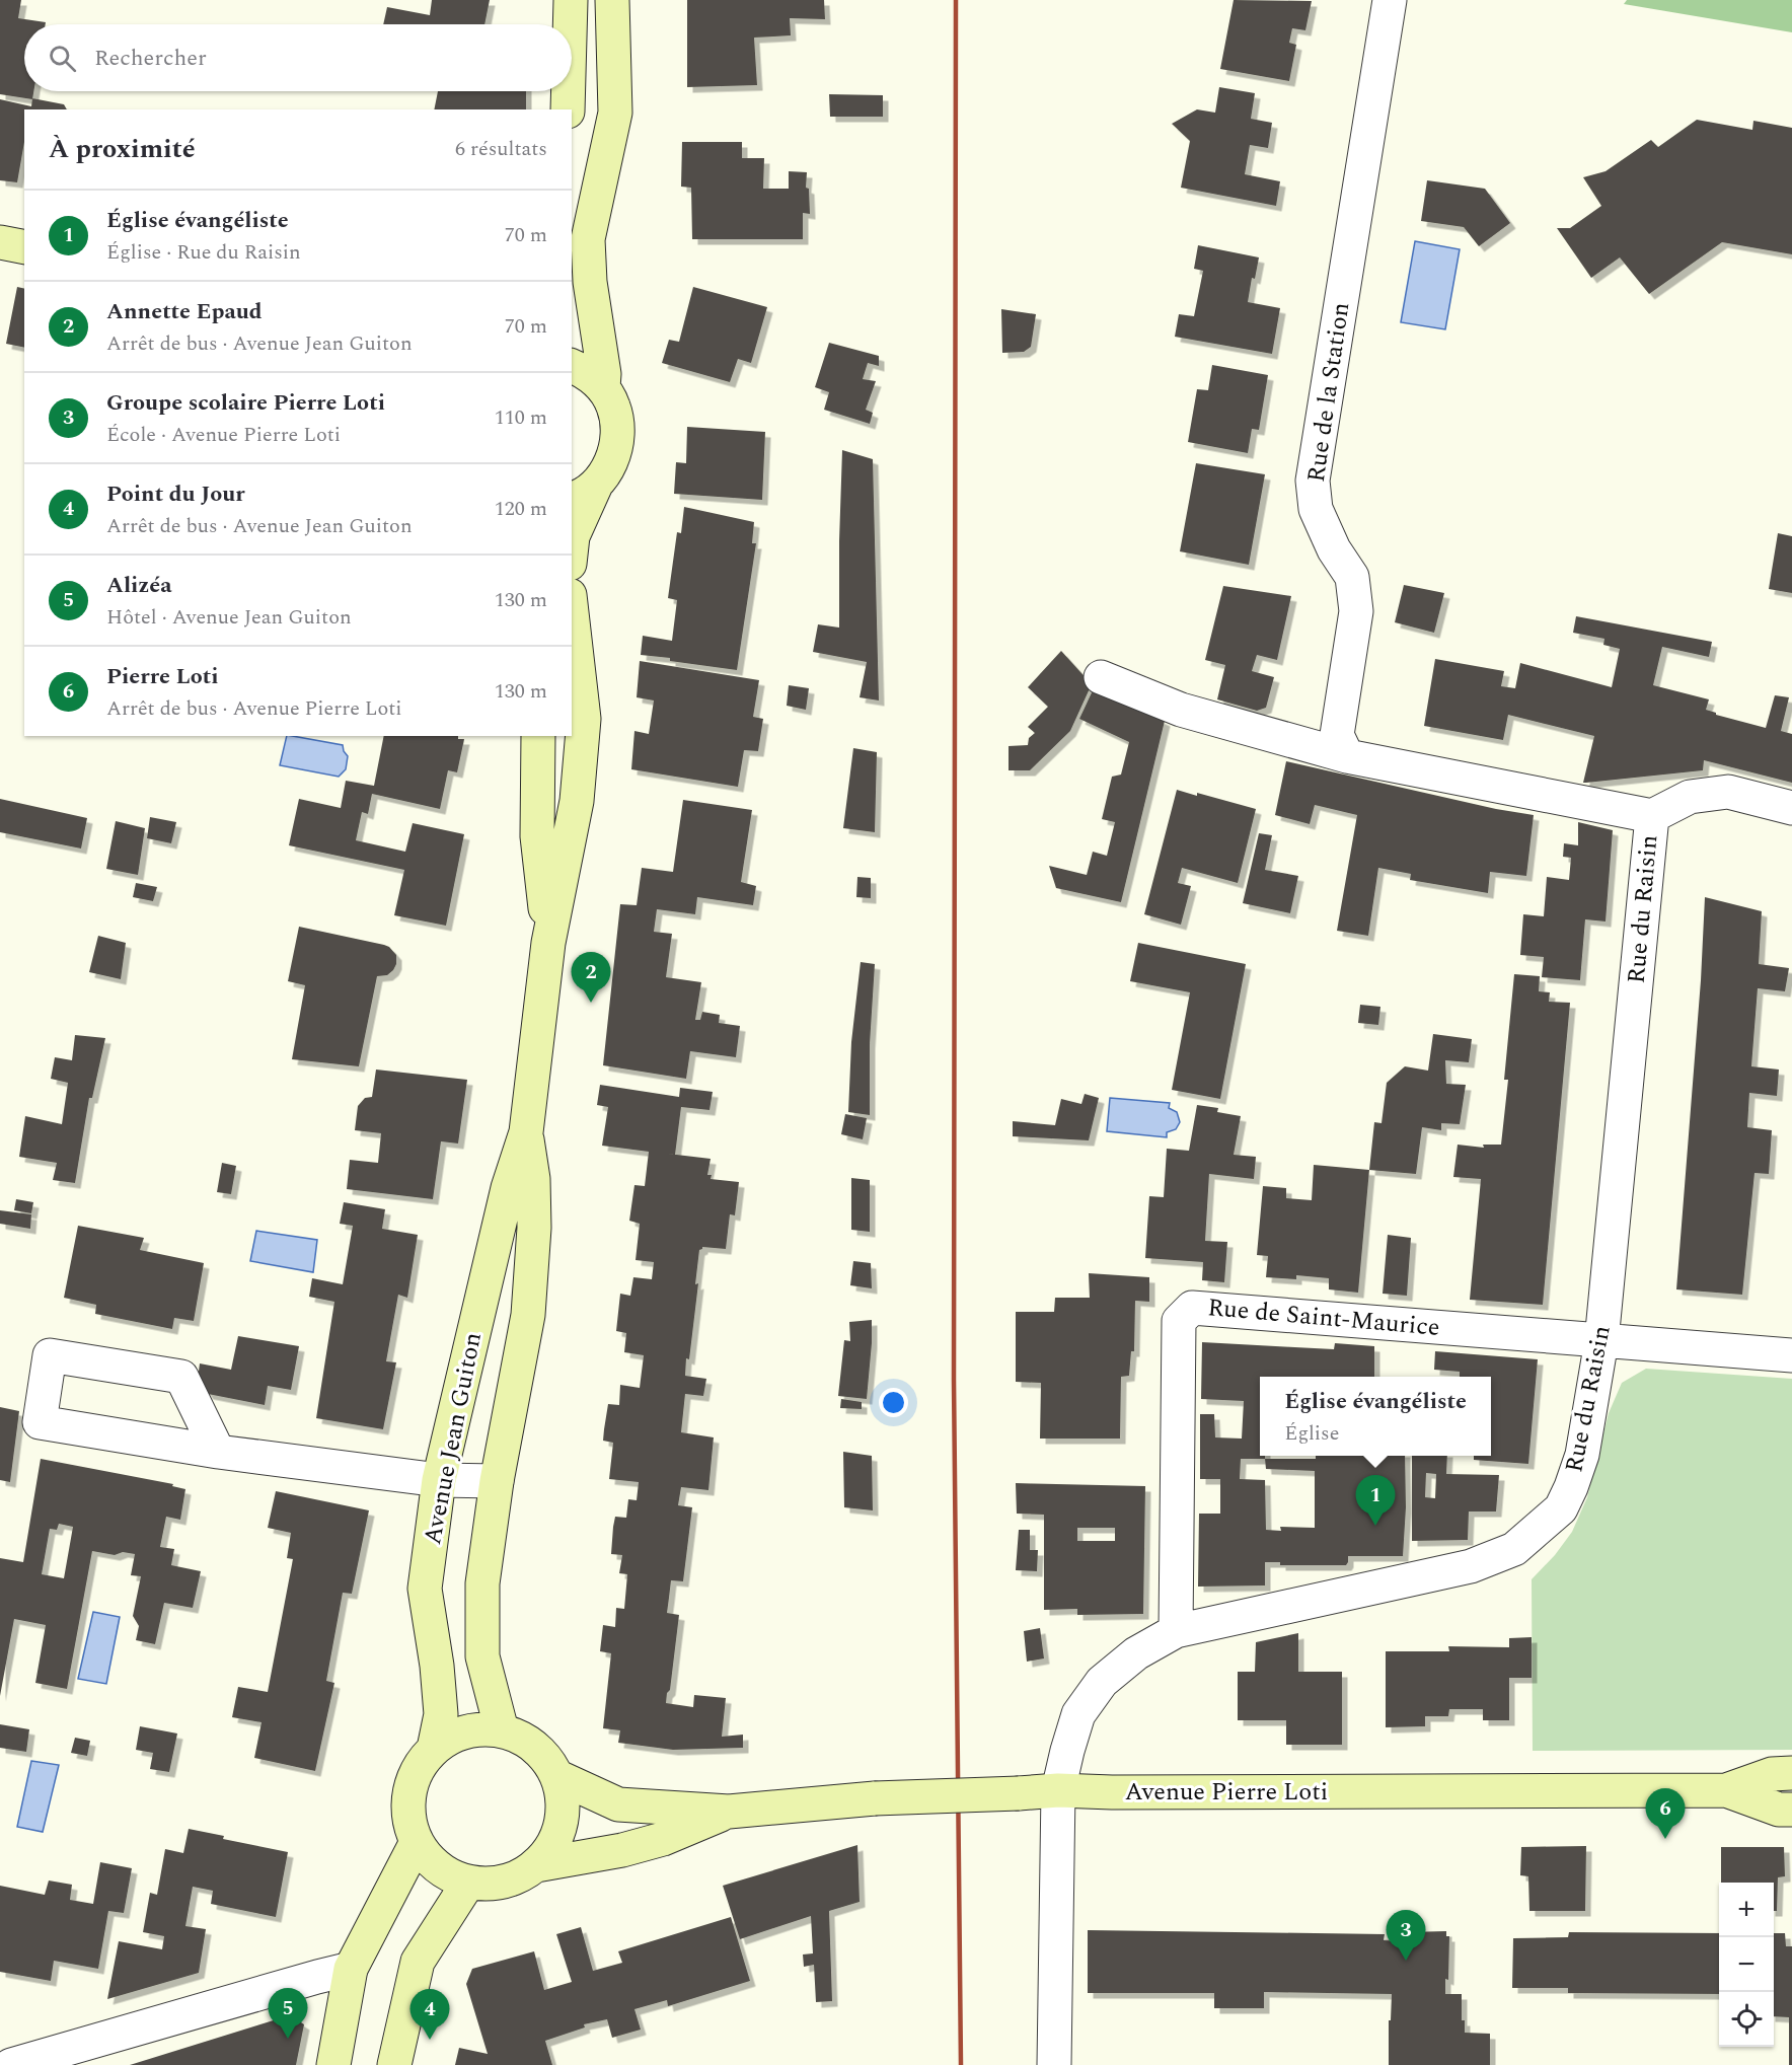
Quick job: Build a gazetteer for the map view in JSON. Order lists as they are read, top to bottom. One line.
{"streets":{"main road":["Avenue Jean Guiton","Avenue Pierre Loti"],"street":["Rue de la Station","Rue du Raisin","Rue de Saint-Maurice"]},"crossings":[["Rue du Raisin","Rue de Saint-Maurice"],["Rue du Raisin","Avenue Pierre Loti"],["Avenue Jean Guiton","Avenue Pierre Loti"]],"page":{"search":"Rechercher","heading":["À proximité","6 résultats"],"list":[{"mark":"1","name":"Église évangéliste","note":"Église · Rue du Raisin","value":"70 m"},{"mark":"2","name":"Annette Epaud","note":"Arrêt de bus · Avenue Jean Guiton","value":"70 m"},{"mark":"3","name":"Groupe scolaire Pierre Loti","note":"École · Avenue Pierre Loti","value":"110 m"},{"mark":"4","name":"Point du Jour","note":"Arrêt de bus · Avenue Jean Guiton","value":"120 m"},{"mark":"5","name":"Alizéa","note":"Hôtel · Avenue Jean Guiton","value":"130 m"},{"mark":"6","name":"Pierre Loti","note":"Arrêt de bus · Avenue Pierre Loti","value":"130 m"}],"pins":["2","1","6","3","5","4"],"popup":["Église évangéliste","Église"],"map_buttons":["+","−"]}}
